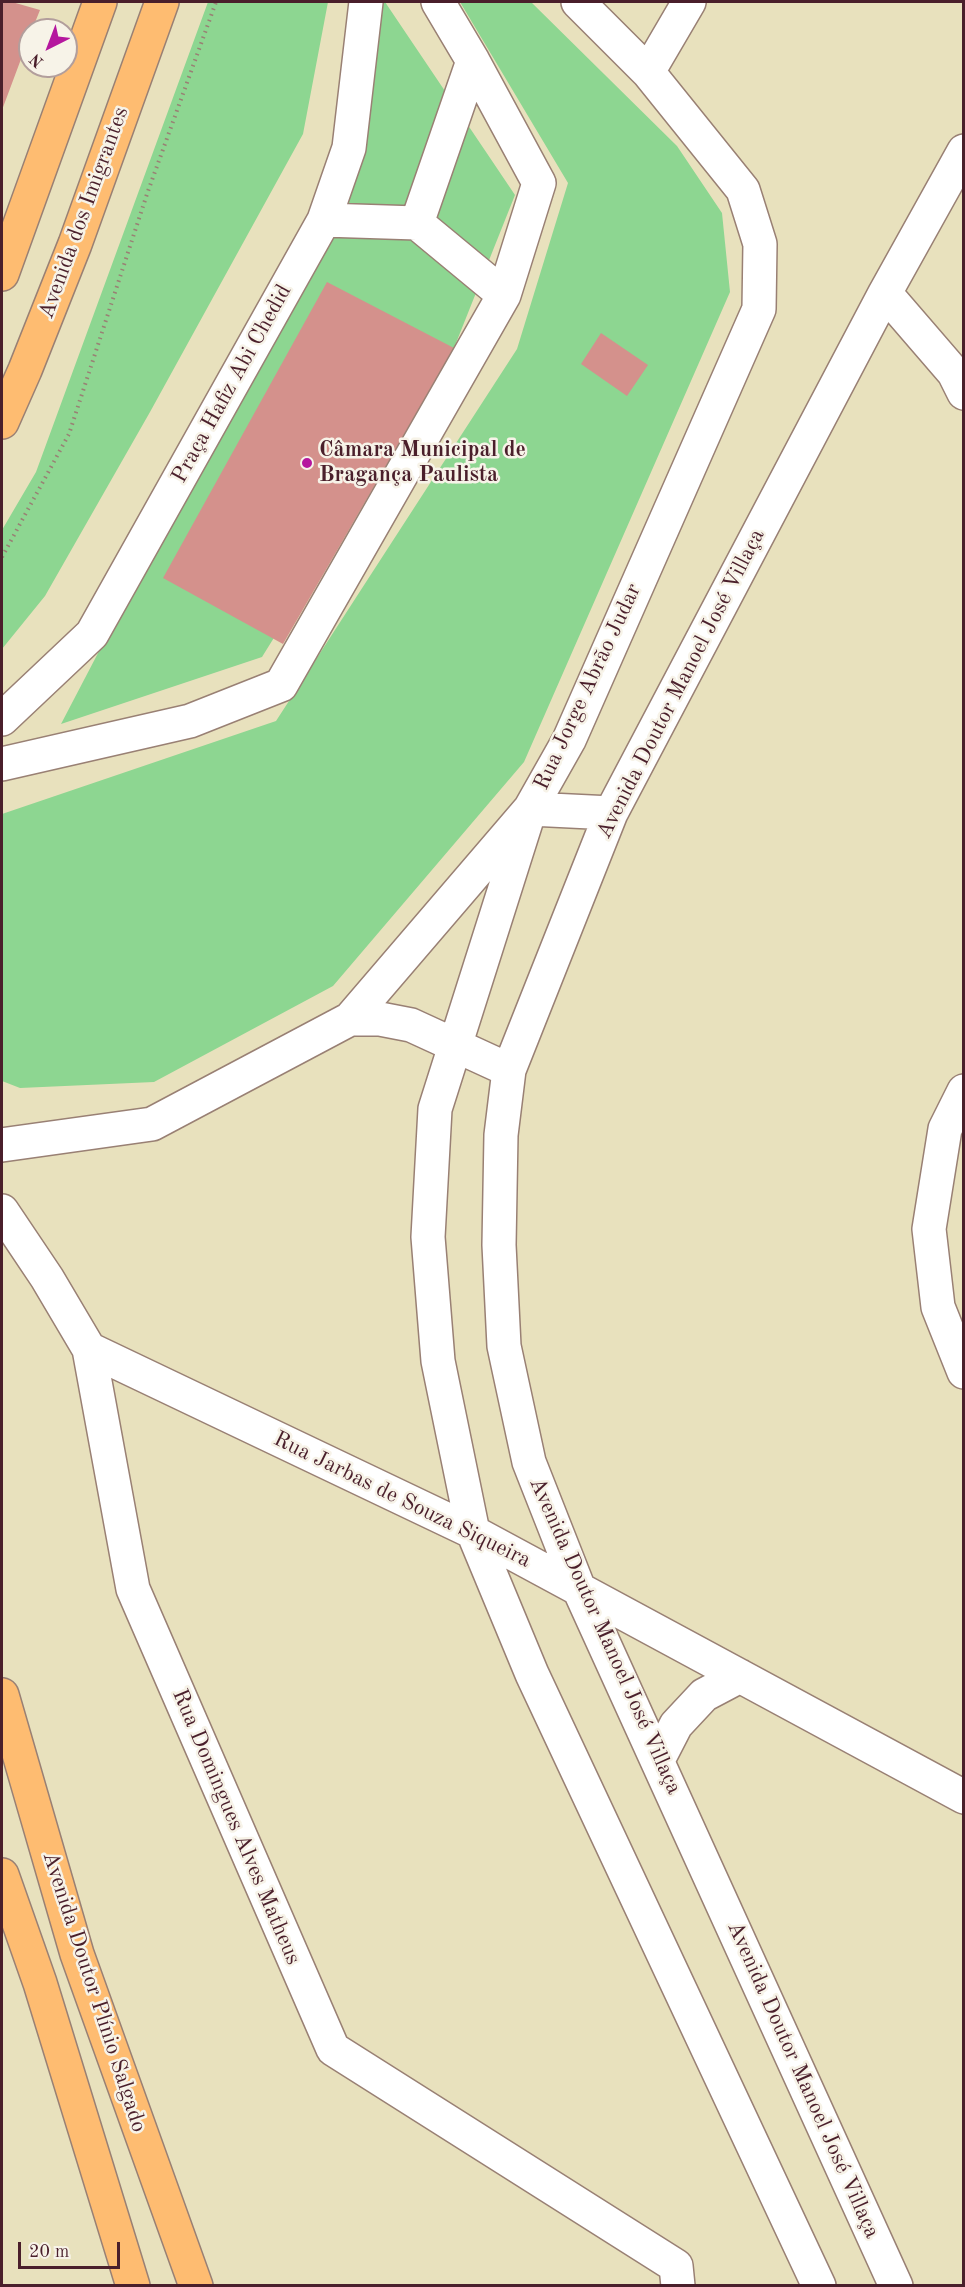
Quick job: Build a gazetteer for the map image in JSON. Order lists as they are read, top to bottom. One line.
{"streets":{"main road":["Avenida dos Imigrantes","Avenida Doutor Plínio Salgado"],"street":["Praça Hafiz Abi Chedid","Avenida Doutor Manoel José Villaça","Rua Jorge Abrão Judar","Rua Jarbas de Souza Siqueira","Rua Domingues Alves Matheus"]},"crossings":[["Avenida Doutor Manoel José Villaça","Rua Jarbas de Souza Siqueira"],["Rua Jarbas de Souza Siqueira","Rua Domingues Alves Matheus"]],"places":["Câmara Municipal de Bragança Paulista"],"scale_bar":"20 m","north":"bottom left"}
